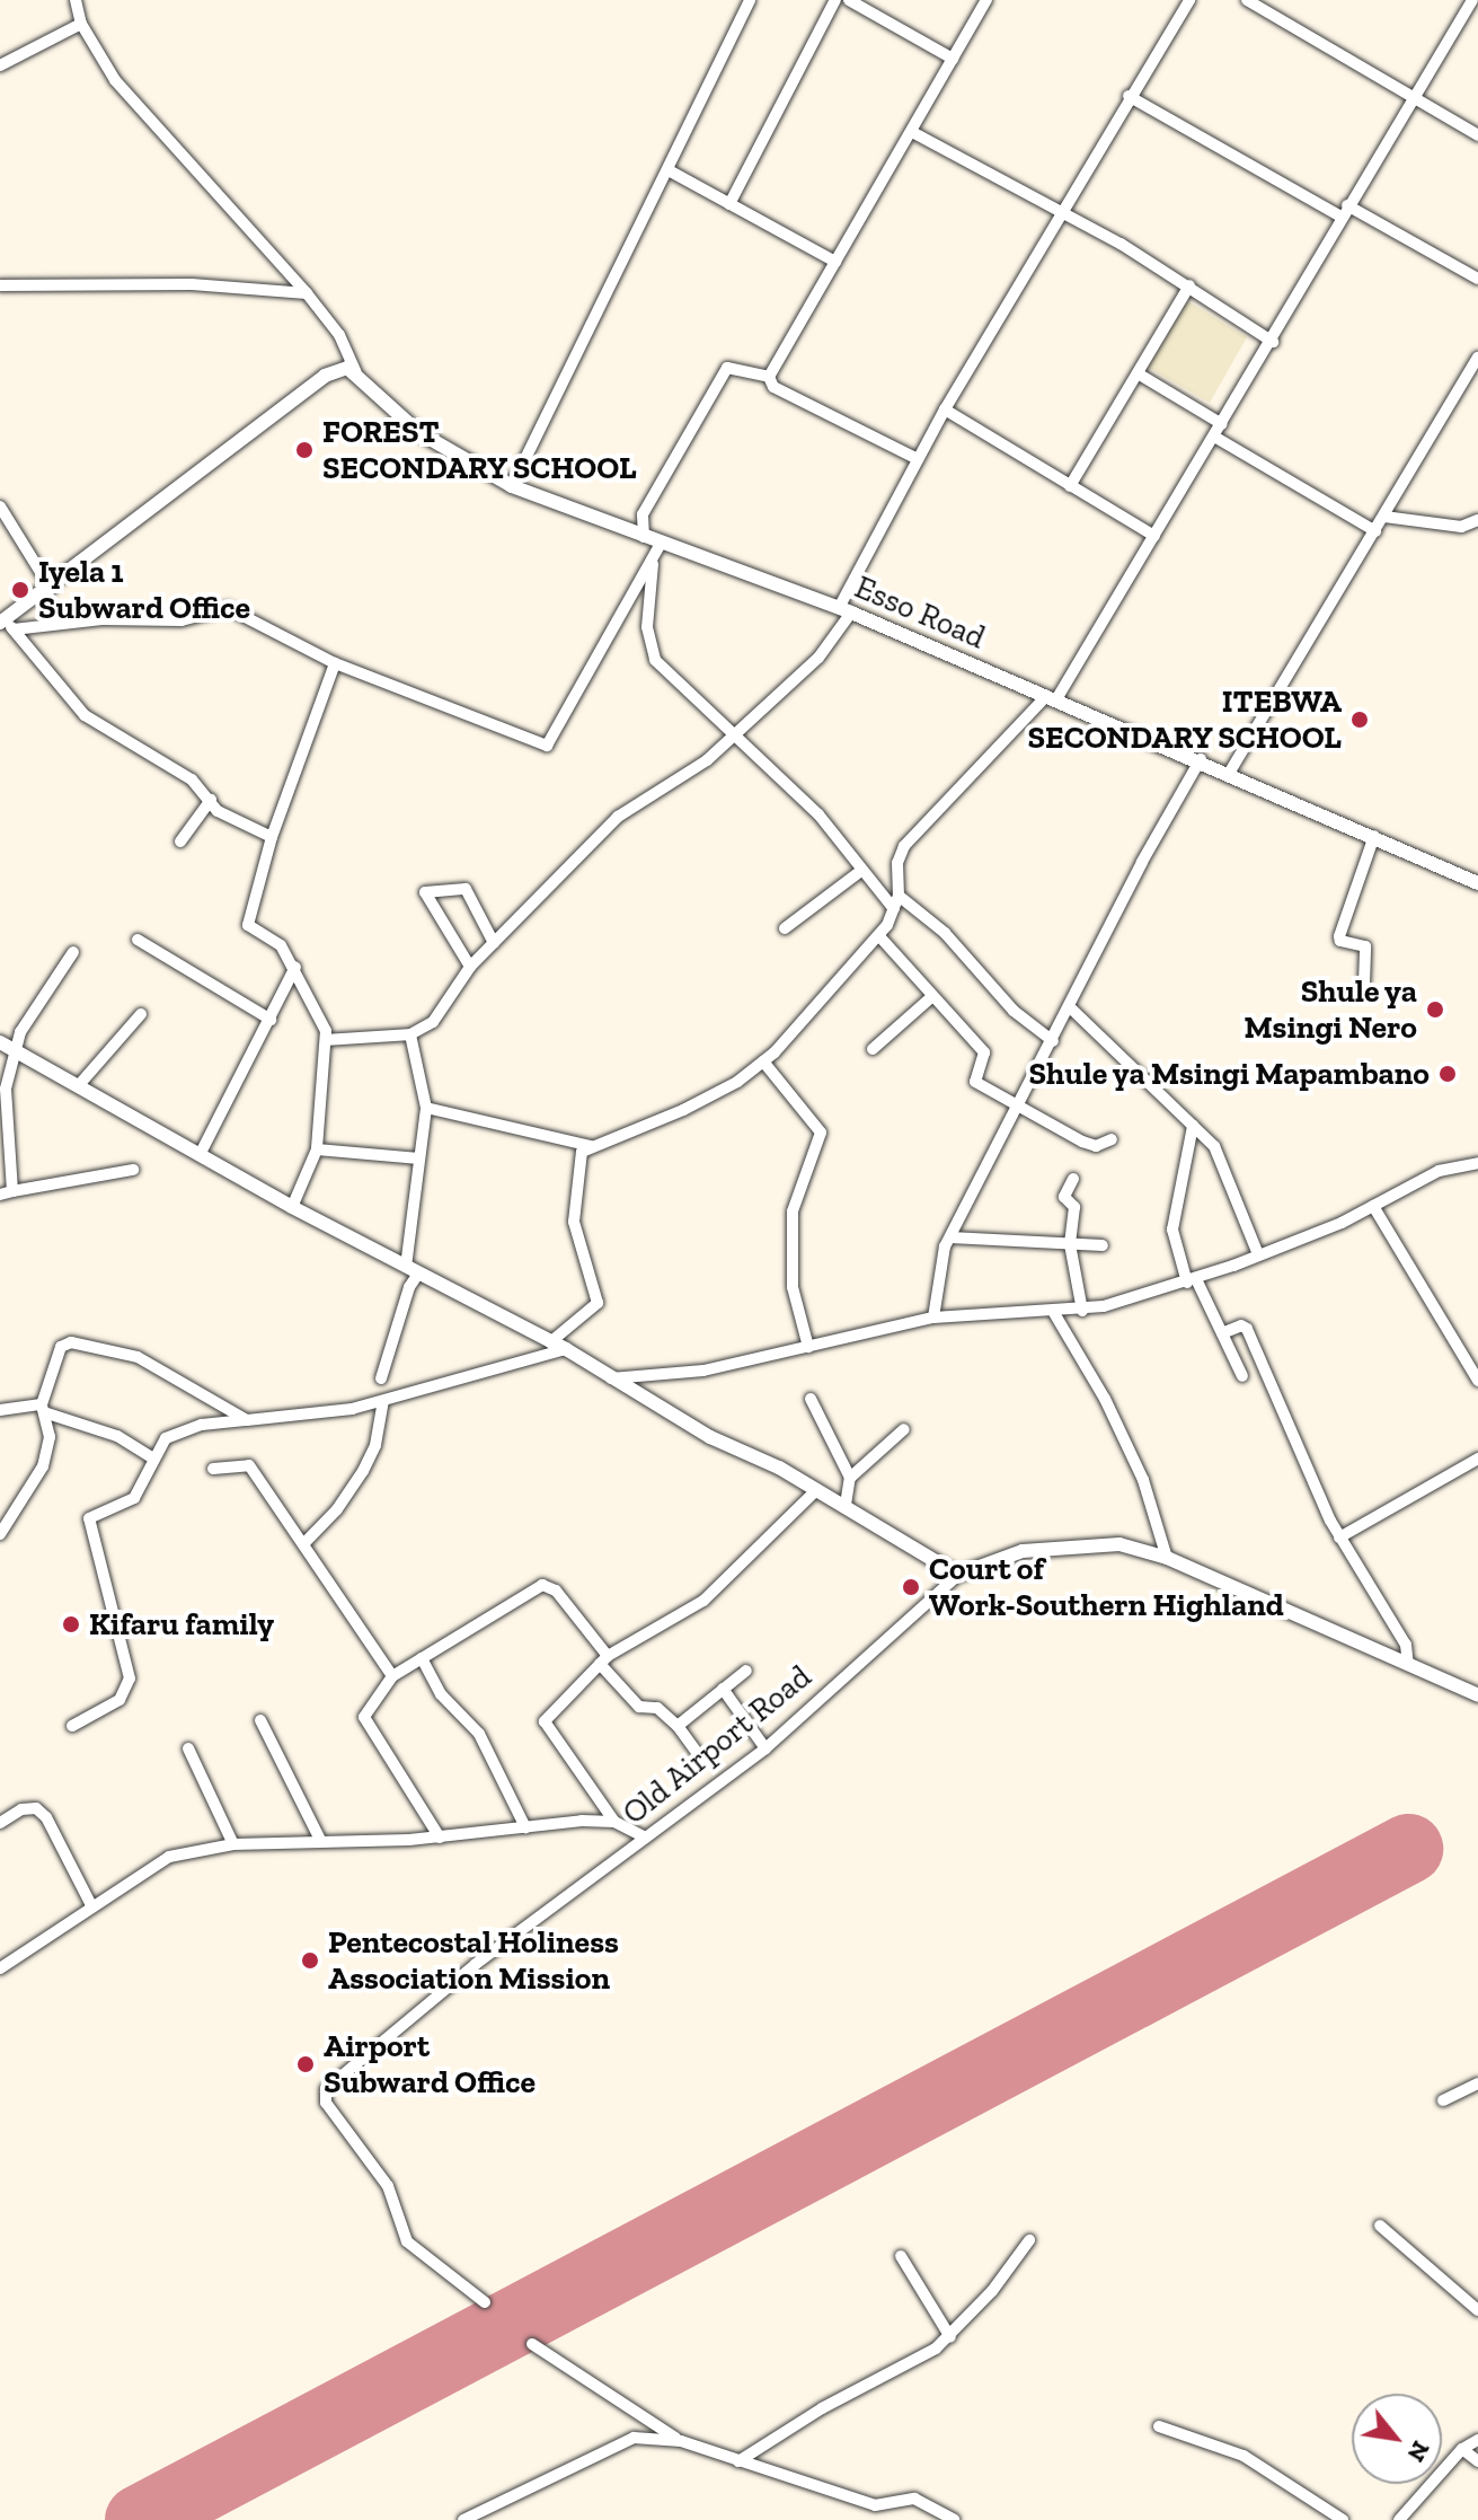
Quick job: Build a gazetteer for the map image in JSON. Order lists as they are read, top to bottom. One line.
{"streets":{"street":["Esso Road","Old Airport Road"]},"places":["FOREST SECONDARY SCHOOL","Iyela 1 Subward Office","ITEBWA SECONDARY SCHOOL","Shule ya Msingi Nero","Shule ya Msingi Mapambano","Court of Work-Southern Highland","Kifaru family","Pentecostal Holiness Association Mission","Airport Subward Office"],"north":"bottom right"}
